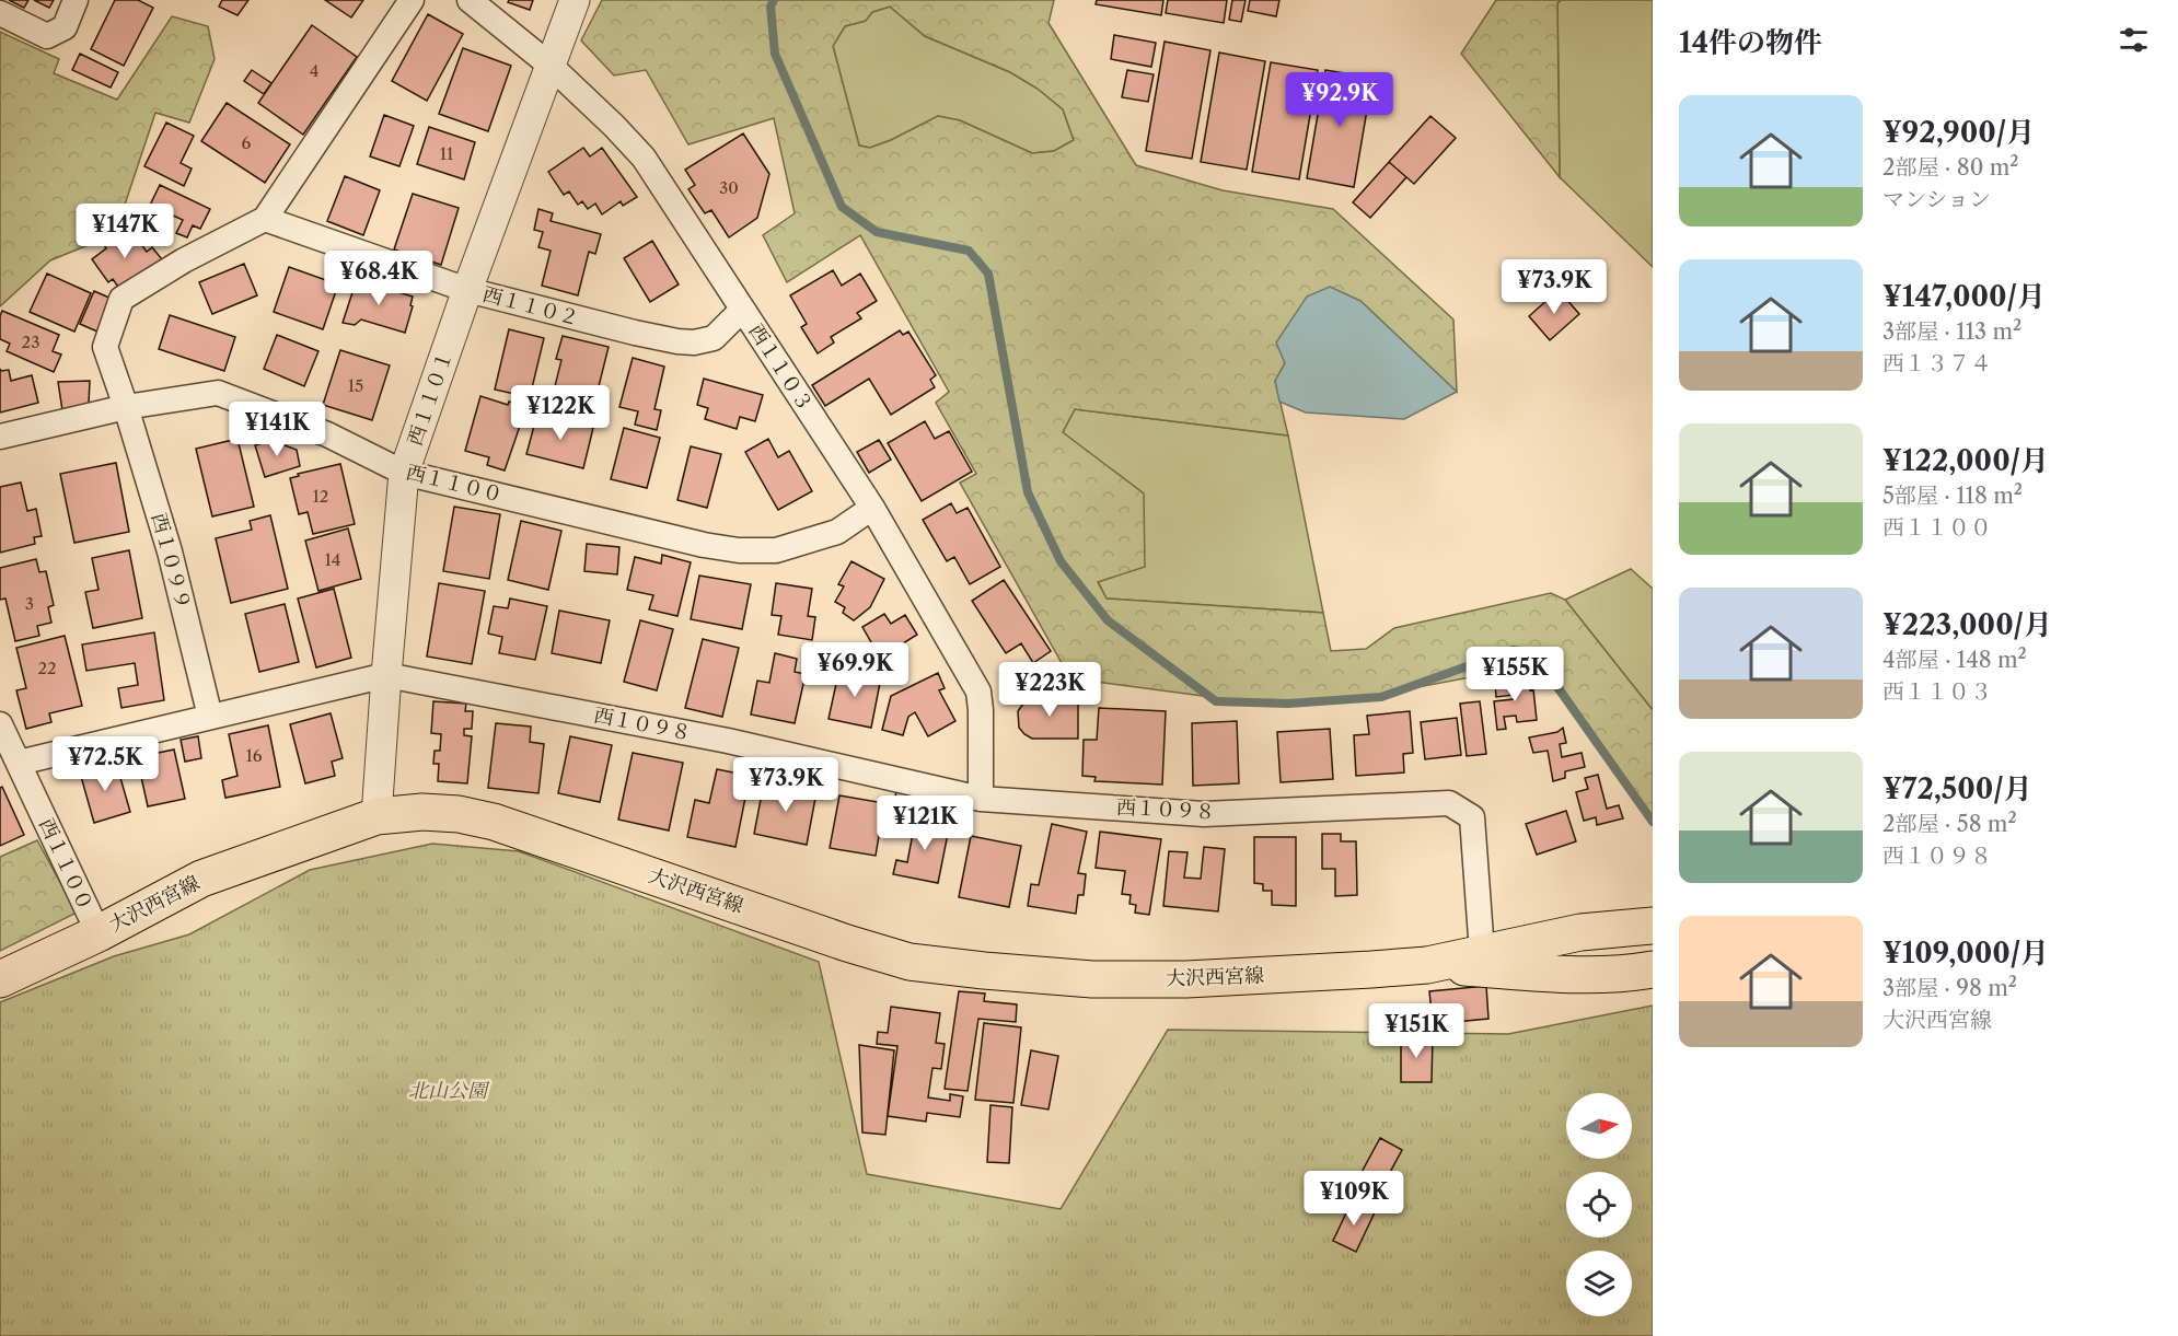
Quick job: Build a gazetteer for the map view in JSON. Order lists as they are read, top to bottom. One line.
{"streets":{"main road":["大沢西宮線"],"street":["西１１０２","西１１０３","西１１０１","西１１００","西１０９９","西１０９８"]},"crossings":[["西１１０２","西１１０３"],["西１１０２","西１１０１"],["西１１０２","西１０９９"],["西１１０３","西１１０１"],["西１１０３","西１１００"],["西１１０３","西１０９８"],["西１１０１","西１１００"],["西１１０１","西１０９８"],["西１１０１","大沢西宮線"],["西１１００","西１０９９"],["西１１００","西１０９８"],["西１１００","大沢西宮線"],["西１０９９","西１０９８"],["西１０９８","大沢西宮線"]],"parks":["北山公園"],"house_numbers":["4","6","11","30","23","15","12","14","3","22","16"],"north":"right","page":{"heading":"14件の物件","price":["¥92.9K","¥147K","¥68.4K","¥73.9K","¥122K","¥141K","¥69.9K","¥155K","¥223K","¥72.5K","¥73.9K","¥121K","¥151K","¥109K"],"list":[{"name":"¥92,900/月","note":"2部屋 · 80 m² · マンション"},{"name":"¥147,000/月","note":"3部屋 · 113 m² · 西１３７４"},{"name":"¥122,000/月","note":"5部屋 · 118 m² · 西１１００"},{"name":"¥223,000/月","note":"4部屋 · 148 m² · 西１１０３"},{"name":"¥72,500/月","note":"2部屋 · 58 m² · 西１０９８"},{"name":"¥109,000/月","note":"3部屋 · 98 m² · 大沢西宮線"}]}}
